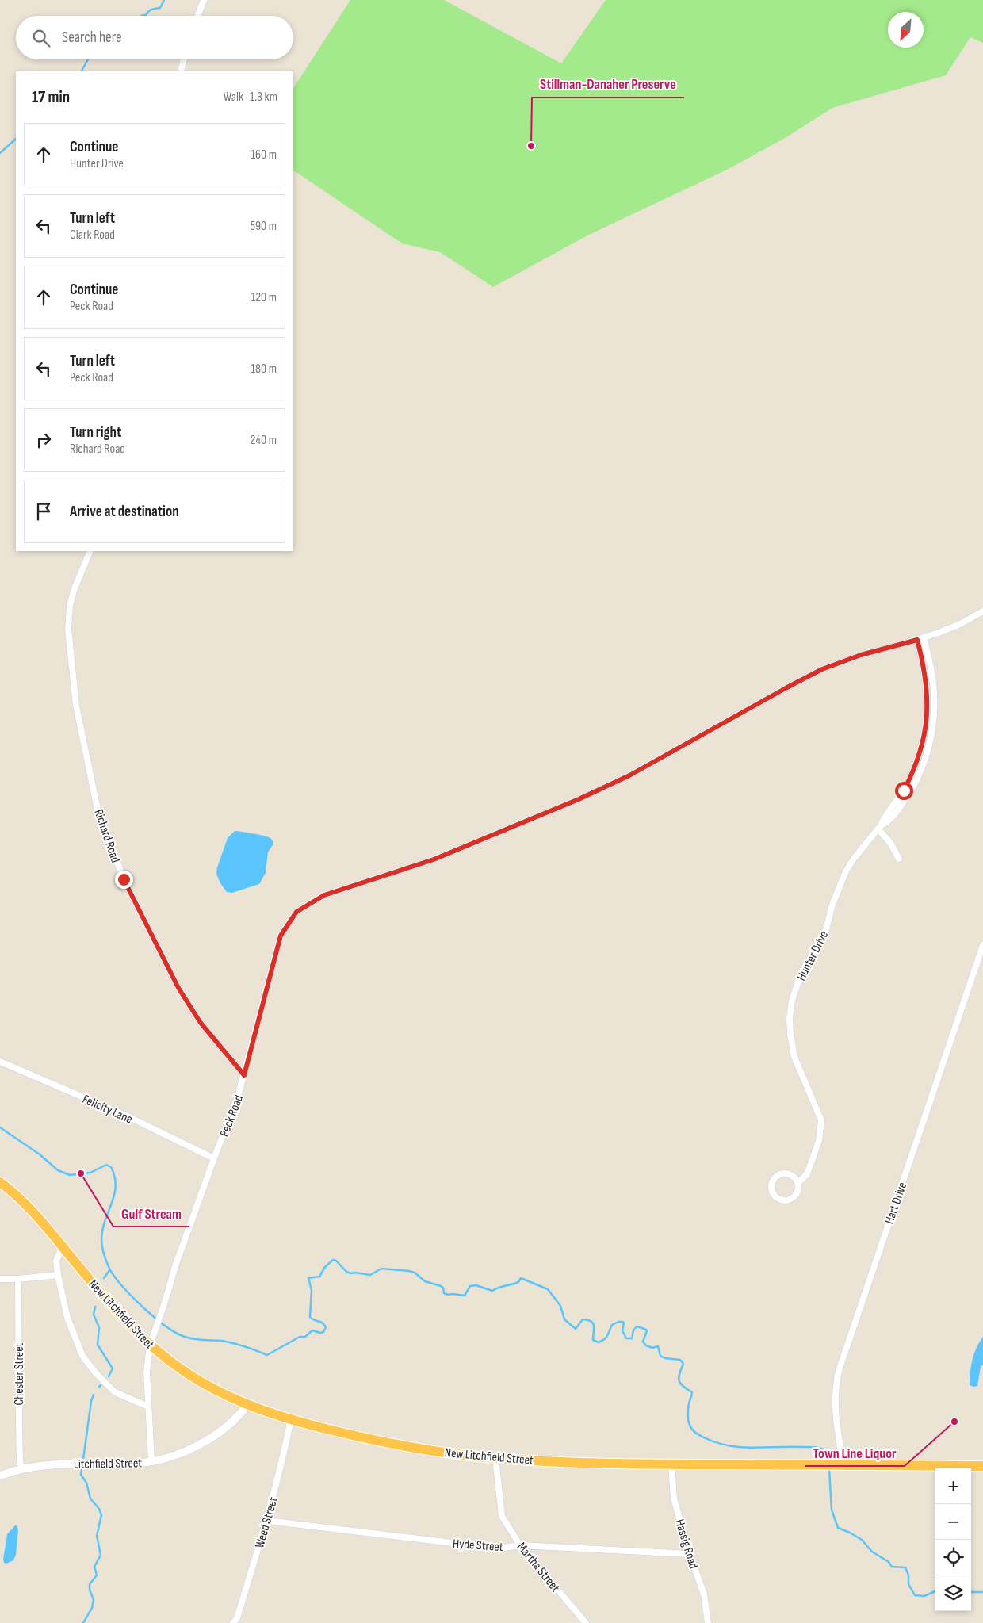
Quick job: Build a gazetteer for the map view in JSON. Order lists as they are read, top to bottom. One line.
{"streets":{"highway":["New Litchfield Street"],"street":["Richard Road","Hunter Drive","Felicity Lane","Peck Road","Hart Drive","Chester Street","Litchfield Street","Weed Street","Hassig Road","Hyde Street","Martha Street"]},"crossings":[["Richard Road","Peck Road"],["Hunter Drive","Peck Road"],["Felicity Lane","Peck Road"],["Peck Road","New Litchfield Street"],["Peck Road","Litchfield Street"],["Hart Drive","New Litchfield Street"],["New Litchfield Street","Litchfield Street"],["New Litchfield Street","Weed Street"],["New Litchfield Street","Hassig Road"],["New Litchfield Street","Martha Street"],["Chester Street","Litchfield Street"],["Weed Street","Hyde Street"],["Hassig Road","Hyde Street"],["Hyde Street","Martha Street"]],"places":["Stillman-Danaher Preserve","Gulf Stream","Town Line Liquor"],"north":"bottom left","page":{"search":"Search here","heading":["17 min","Walk · 1.3 km"],"list":[["Continue","Hunter Drive","160 m"],["Turn left","Clark Road","590 m"],["Continue","Peck Road","120 m"],["Turn left","Peck Road","180 m"],["Turn right","Richard Road","240 m"],"Arrive at destination"],"map_buttons":["+","−"]}}
